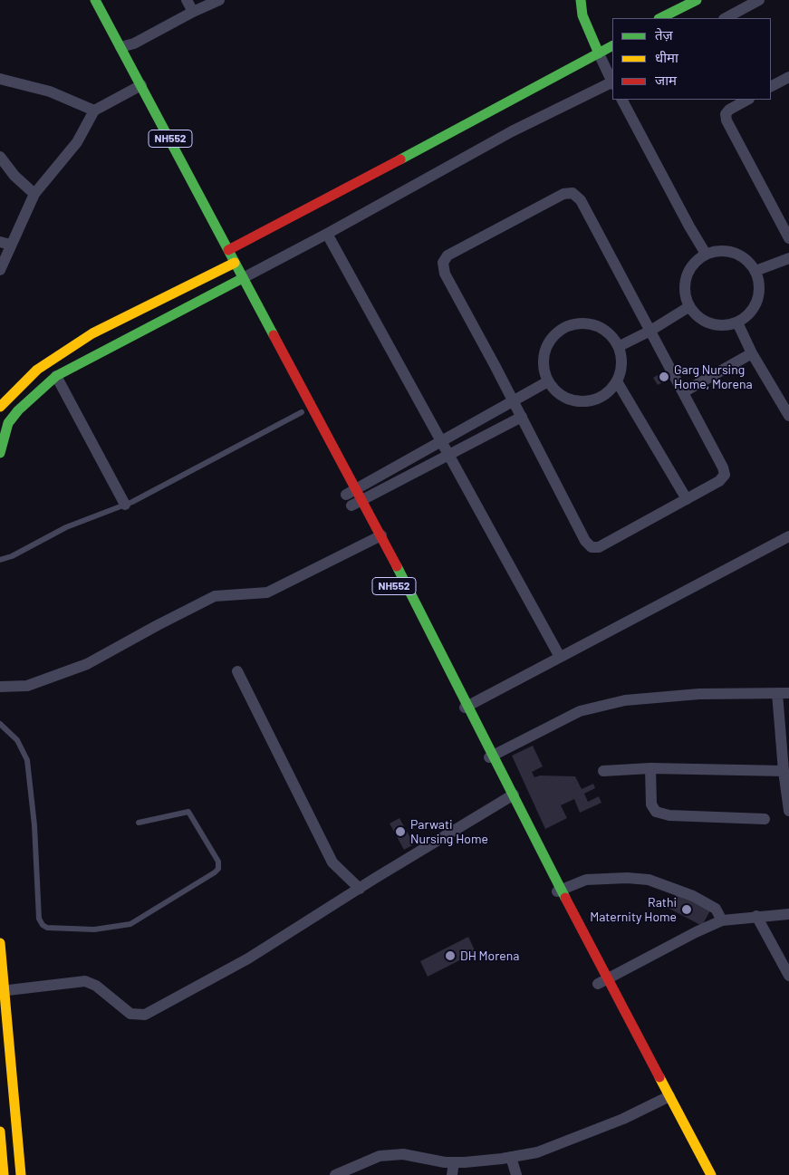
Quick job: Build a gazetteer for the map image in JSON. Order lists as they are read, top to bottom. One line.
{"streets":{"main road":["NH552"]},"places":["Garg Nursing Home, Morena","Parwati Nursing Home","Rathi Maternity Home","DH Morena"],"legend":["तेज़","धीमा","जाम"]}
